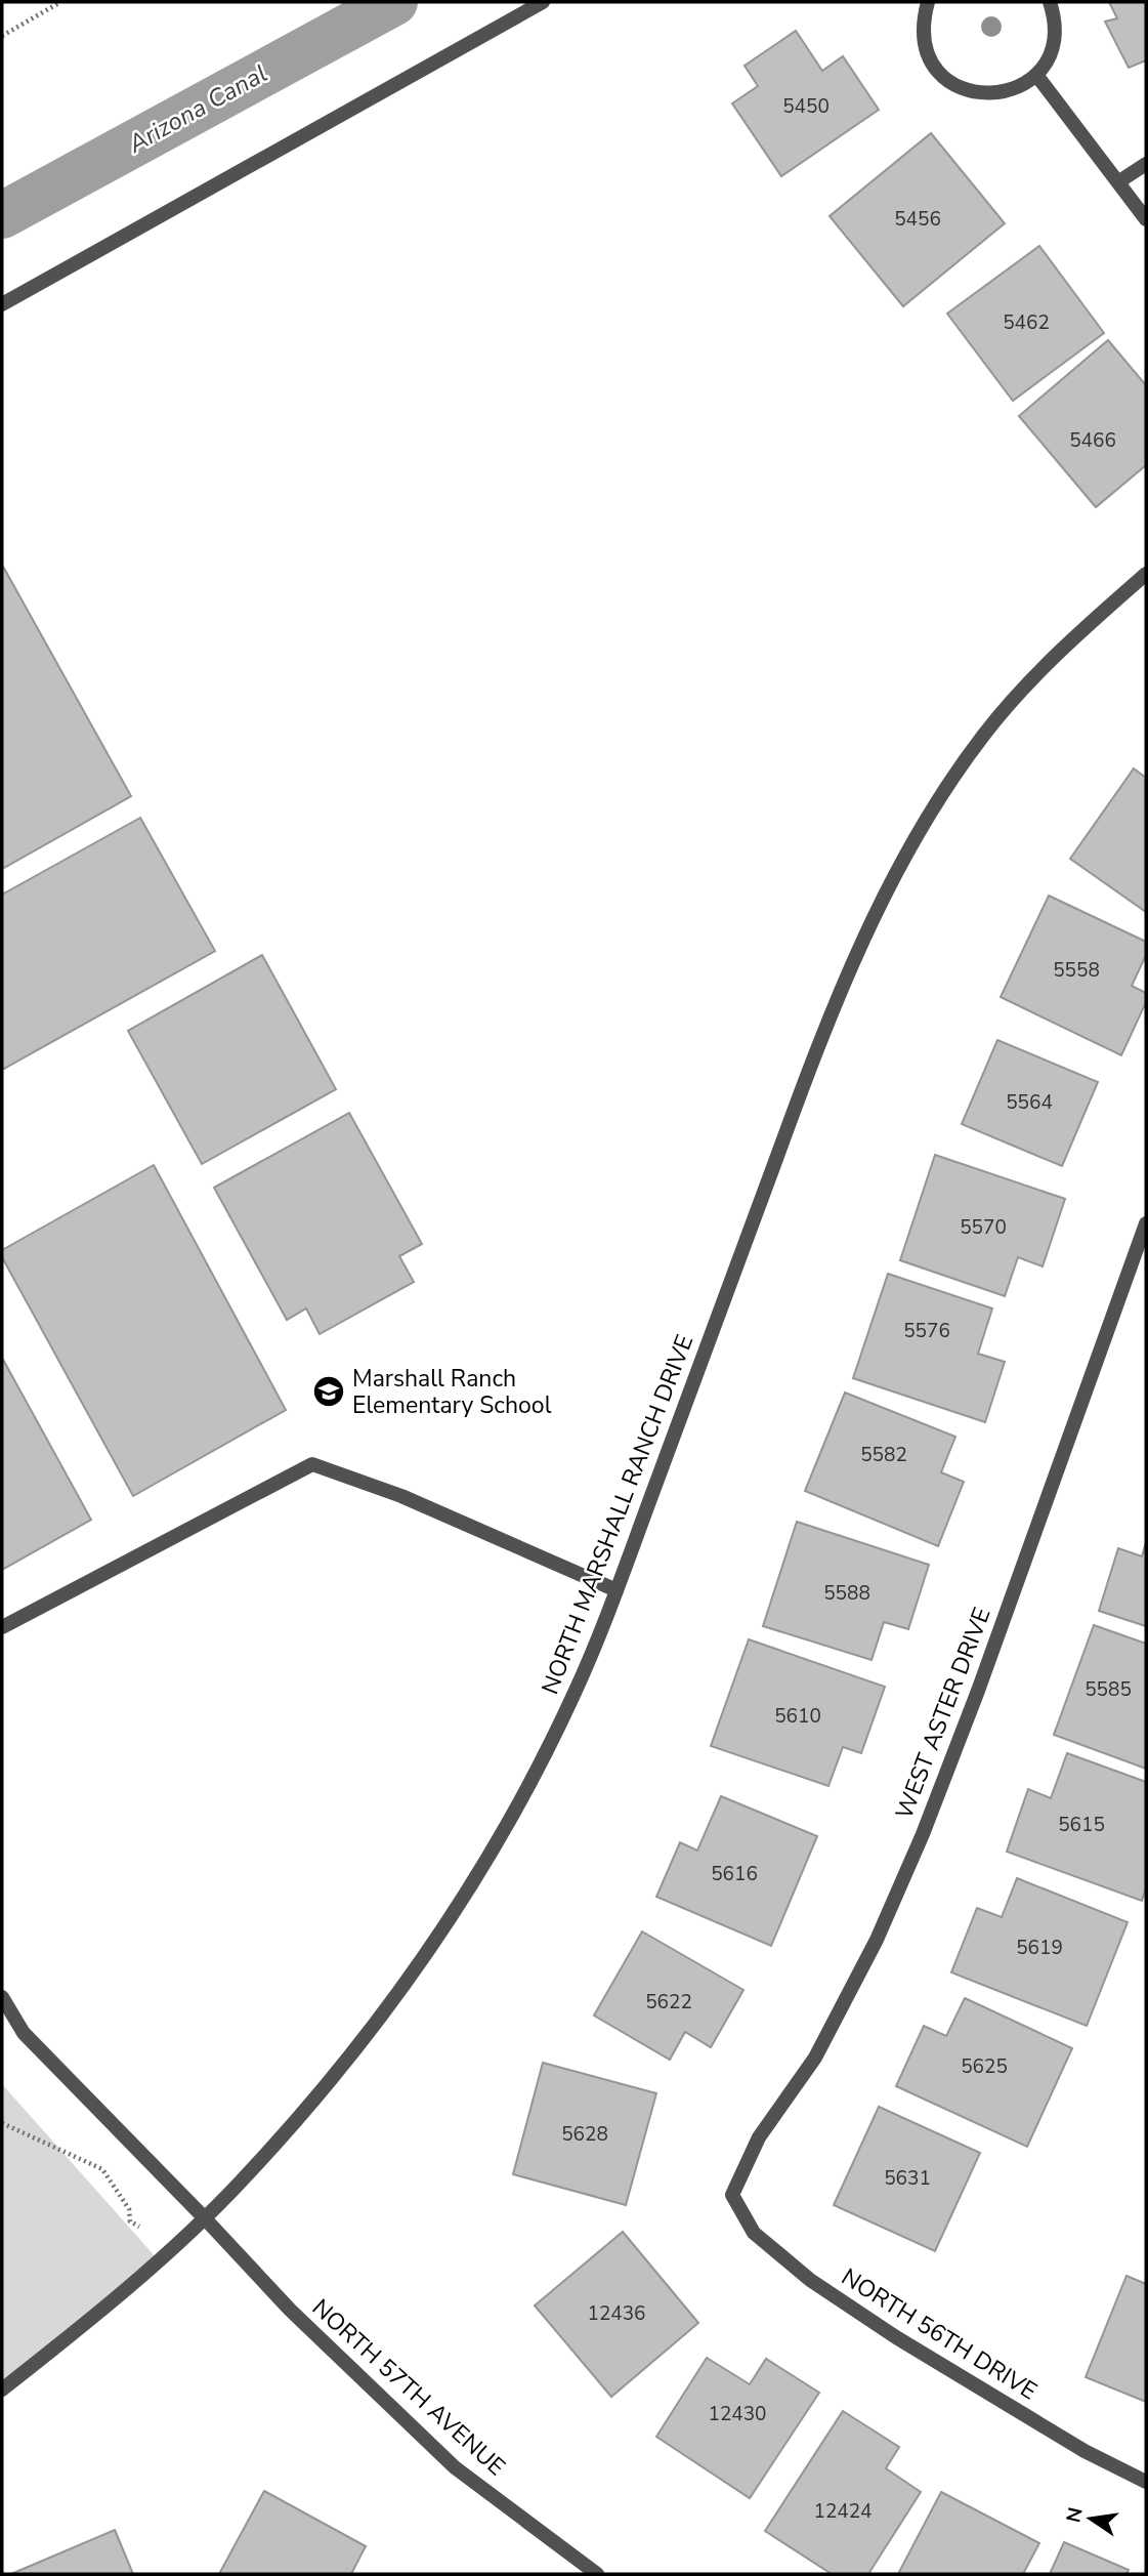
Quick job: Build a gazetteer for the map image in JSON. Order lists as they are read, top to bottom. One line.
{"streets":{"street":["NORTH MARSHALL RANCH DRIVE","WEST ASTER DRIVE","NORTH 56TH DRIVE","NORTH 57TH AVENUE"]},"crossings":[["NORTH MARSHALL RANCH DRIVE","NORTH 57TH AVENUE"],["WEST ASTER DRIVE","NORTH 56TH DRIVE"]],"water":["Arizona Canal"],"places":{"school or university":["Marshall Ranch Elementary School"]},"house_numbers":["5450","5456","5462","5466","5558","5564","5570","5576","5582","5588","5585","5610","5615","5616","5619","5622","5625","5628","5631","12436","12430","12424"],"north":"left"}
